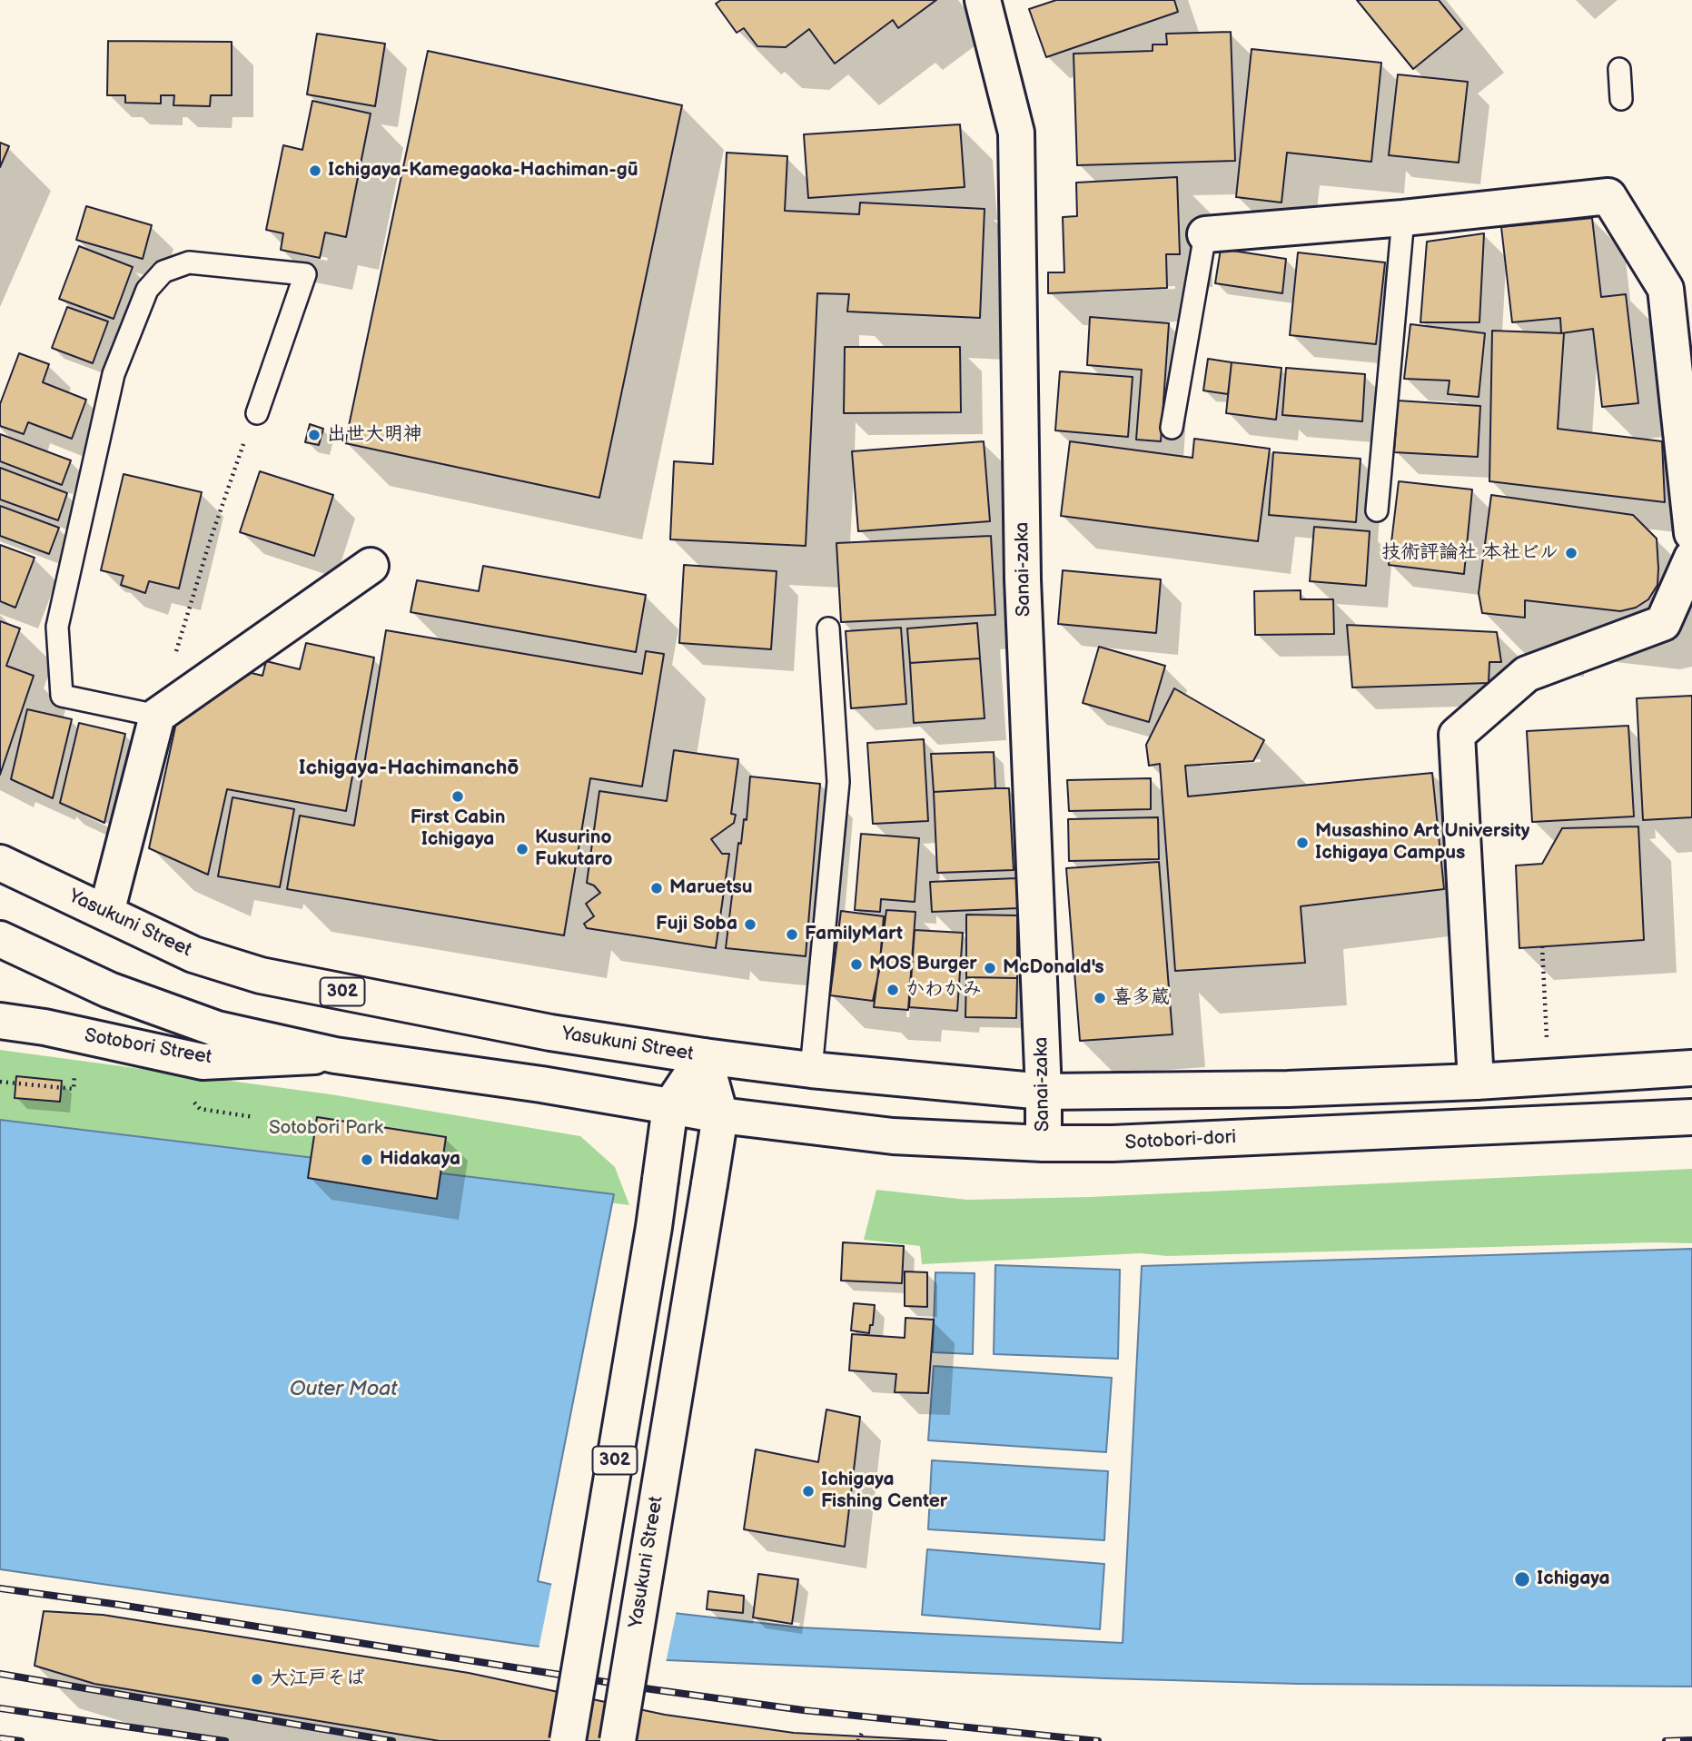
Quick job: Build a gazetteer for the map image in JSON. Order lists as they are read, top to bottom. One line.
{"streets":{"main road":["Sanai-zaka","Yasukuni Street","302","Sotobori Street","Sotobori-dori"]},"crossings":[["Sanai-zaka","Sotobori-dori"],["Yasukuni Street","302"],["Yasukuni Street","Sotobori-dori"],["302","Sotobori-dori"]],"districts":["Ichigaya-Hachimanchō"],"water":["Outer Moat"],"parks":["Sotobori Park"],"places":["Ichigaya-Kamegaoka-Hachiman-gū","出世大明神","技術評論社 本社ビル","First Cabin Ichigaya","Musashino Art University Ichigaya Campus","Kusurino Fukutaro","Maruetsu","Fuji Soba","FamilyMart","MOS Burger","McDonald's","かわかみ","喜多蔵","Hidakaya","Ichigaya Fishing Center","Ichigaya","大江戸そば"]}
